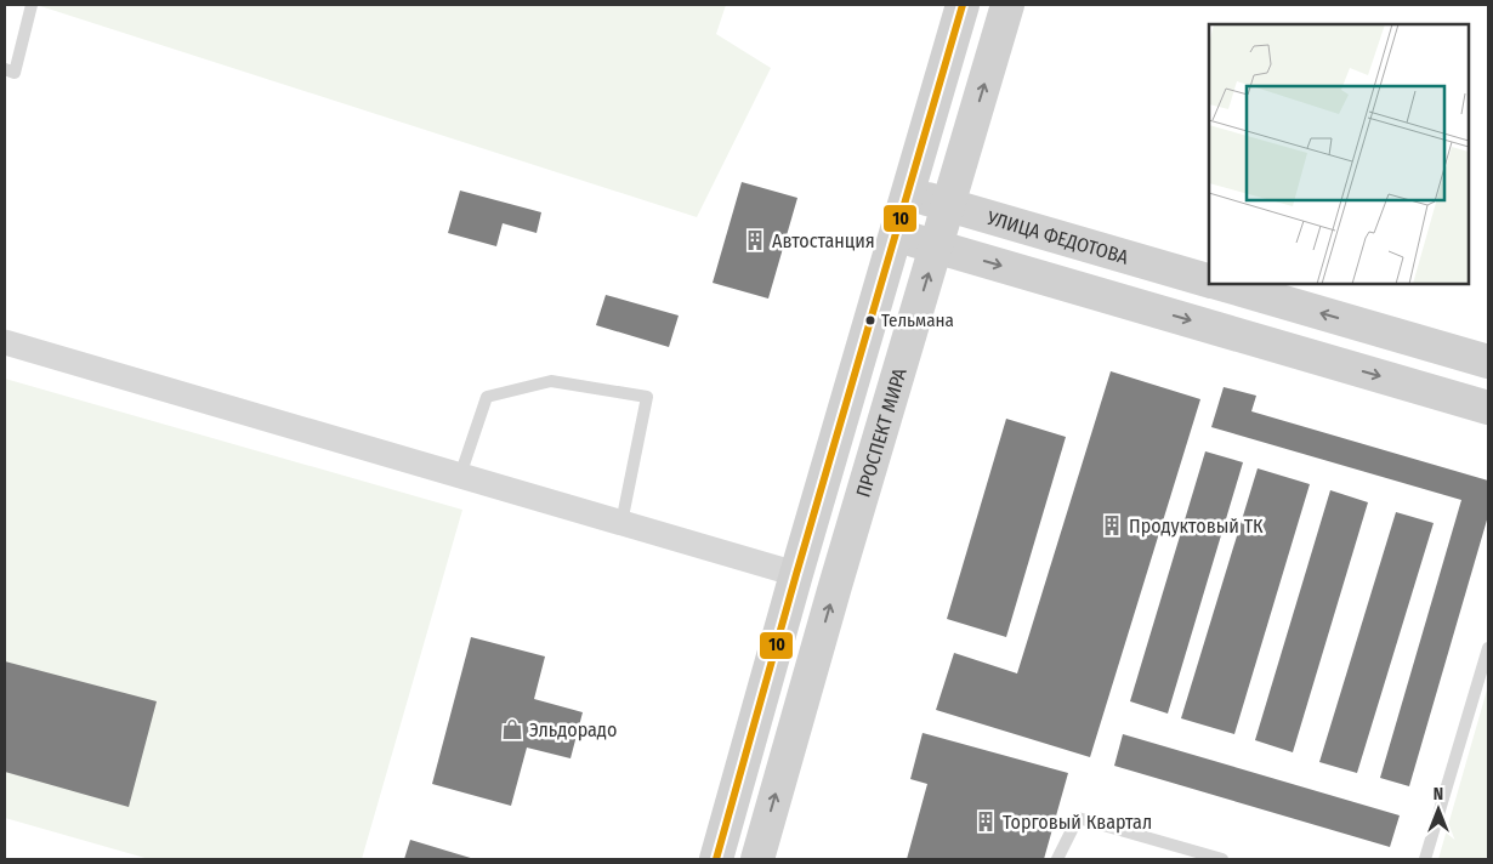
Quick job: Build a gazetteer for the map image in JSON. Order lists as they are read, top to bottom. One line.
{"streets":{"street":["УЛИЦА ФЕДОТОВА","ПРОСПЕКТ МИРА"]},"crossings":[["УЛИЦА ФЕДОТОВА","ПРОСПЕКТ МИРА"]],"places":{"building":["Автостанция","Продуктовый ТК","Торговый Квартал"],"other":["Тельмана"],"shop":["Эльдорадо"]},"lines":["transit line 10"],"north":"top"}
